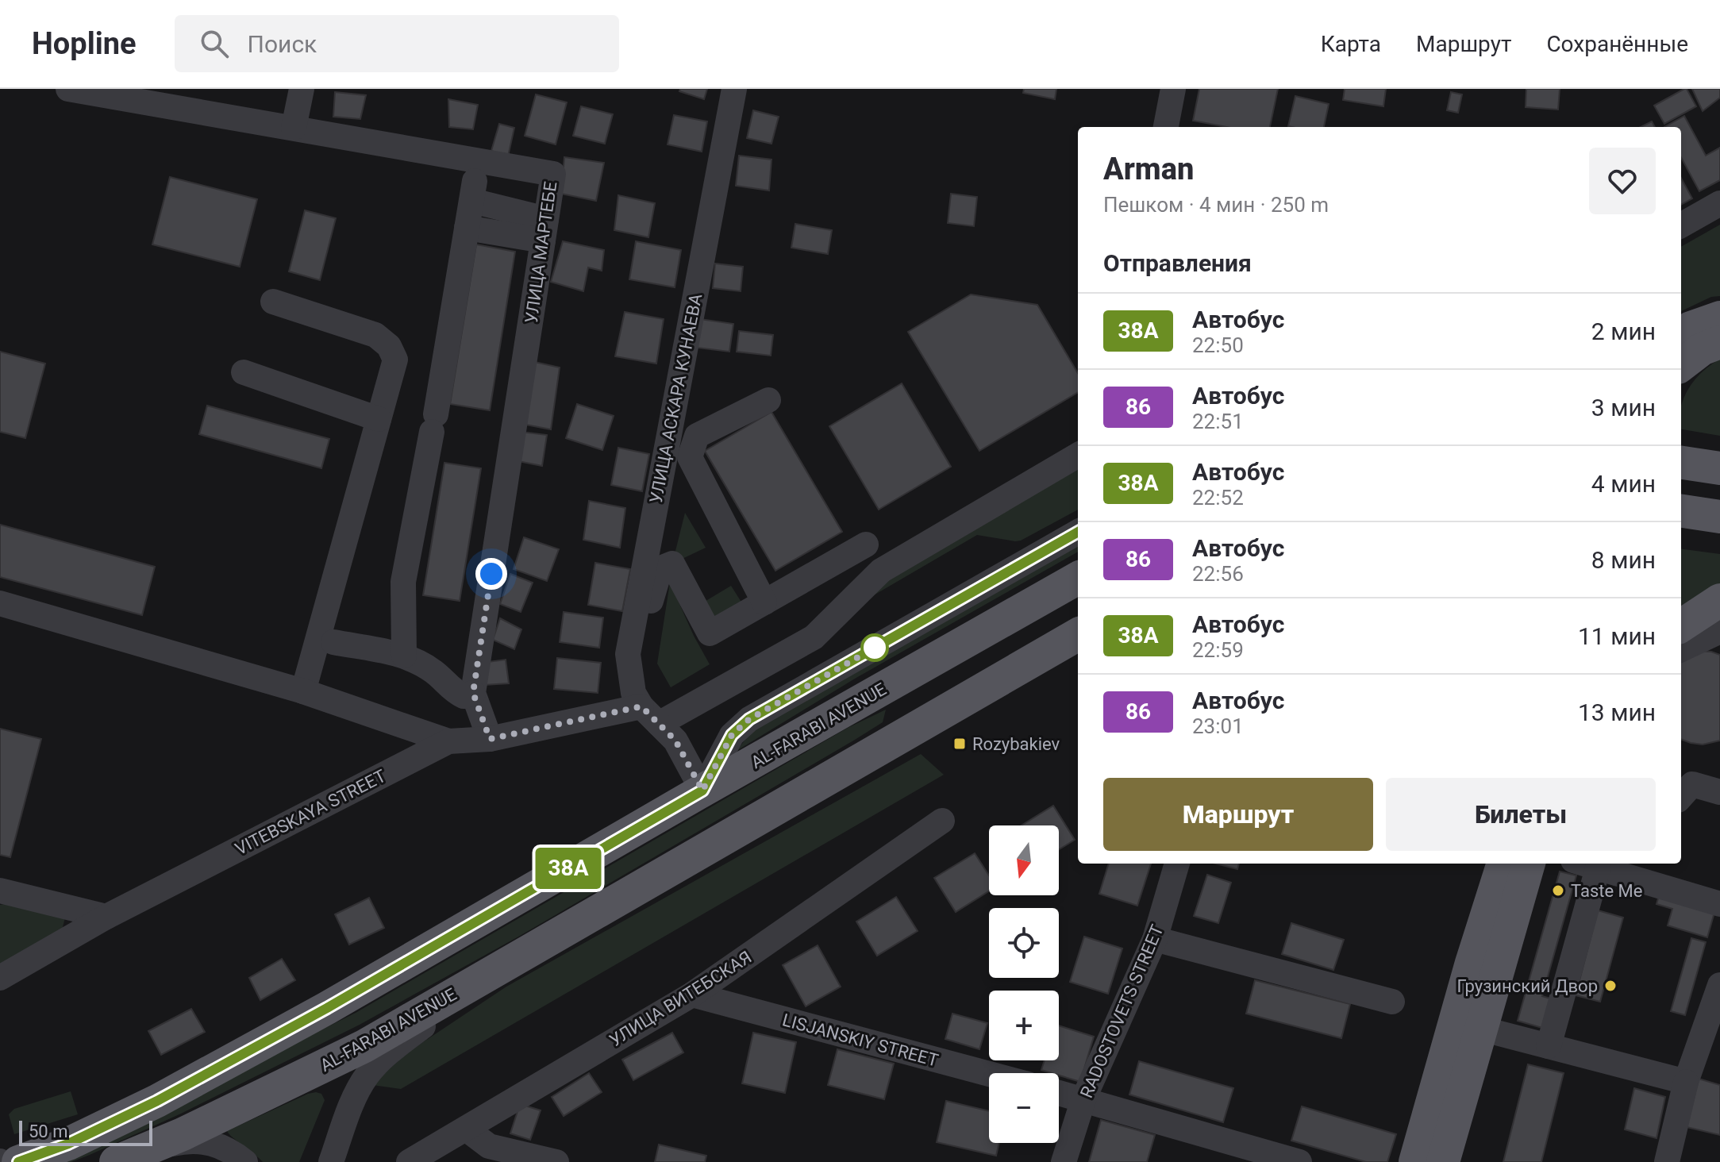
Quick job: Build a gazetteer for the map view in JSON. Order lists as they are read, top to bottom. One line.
{"streets":{"main road":["AL-FARABI AVENUE"],"street":["УЛИЦА МАРТЕБЕ","УЛИЦА АСКАРА КУНАЕВА","VITEBSKAYA STREET","УЛИЦА ВИТЕБСКАЯ","RADOSTOVETS STREET","LISJANSKIY STREET"]},"crossings":[["УЛИЦА МАРТЕБЕ","VITEBSKAYA STREET"],["УЛИЦА АСКАРА КУНАЕВА","VITEBSKAYA STREET"],["УЛИЦА ВИТЕБСКАЯ","LISJANSKIY STREET"]],"places":{"transit":["Rozybakiev"],"other":["Taste Me","Грузинский Двор"]},"lines":["bus line 38А"],"scale_bar":"50 m","north":"bottom","page":{"header":"Hopline","search":"Поиск","nav":["Карта","Маршрут","Сохранённые"],"on_map":"38А","heading":[["Arman","Пешком · 4 мин · 250 m"],"Отправления"],"list":[{"mark":"38А","name":"Автобус","note":"22:50","value":"2 мин"},{"mark":"86","name":"Автобус","note":"22:51","value":"3 мин"},{"mark":"38А","name":"Автобус","note":"22:52","value":"4 мин"},{"mark":"86","name":"Автобус","note":"22:56","value":"8 мин"},{"mark":"38А","name":"Автобус","note":"22:59","value":"11 мин"},{"mark":"86","name":"Автобус","note":"23:01","value":"13 мин"}],"buttons":["Маршрут","Билеты"],"map_buttons":["+","−"],"scale":"50 m"}}
